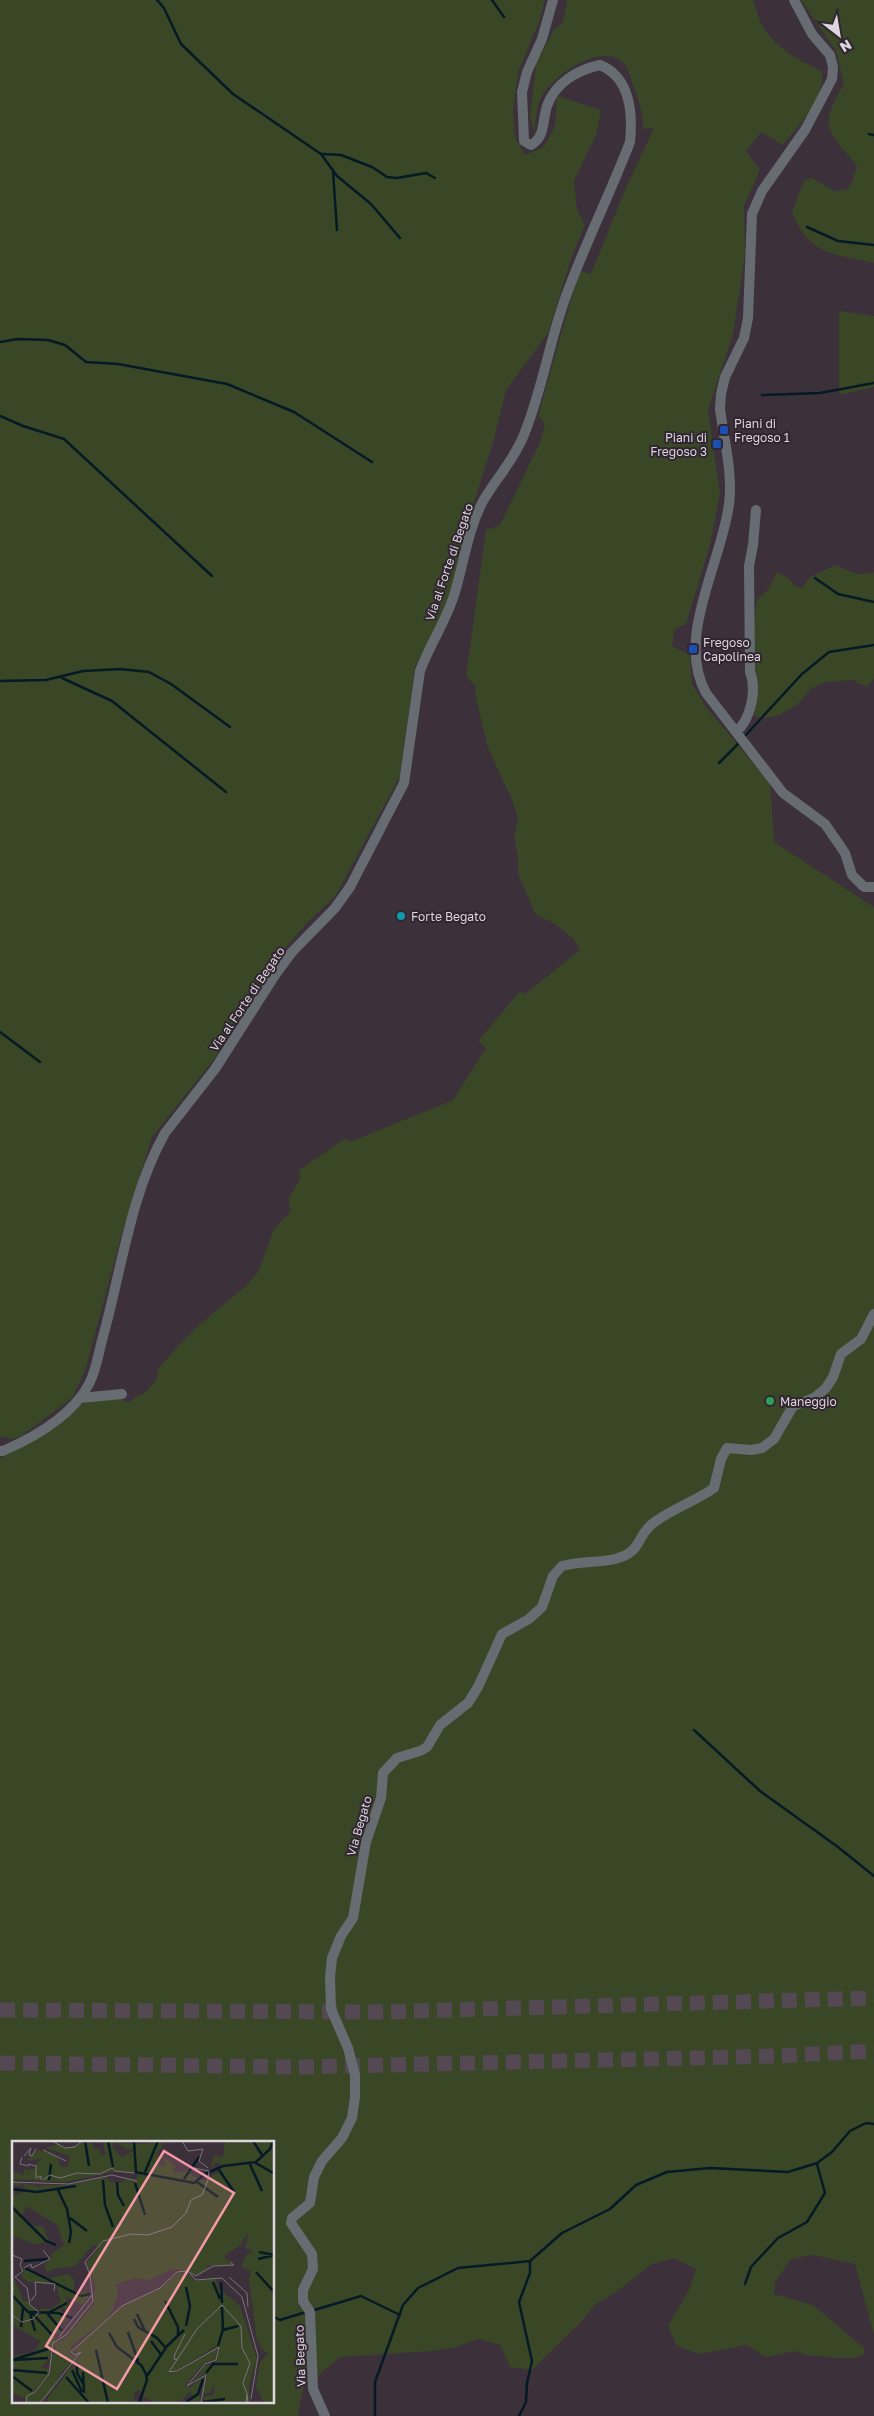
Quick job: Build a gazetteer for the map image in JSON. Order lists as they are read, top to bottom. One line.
{"streets":{"street":["Via al Forte di Begato","Via Begato"]},"places":{"transit":["Piani di Fregoso 1","Piani di Fregoso 3","Fregoso Capolinea"],"other":["Forte Begato","Maneggio"]},"north":"bottom right"}
